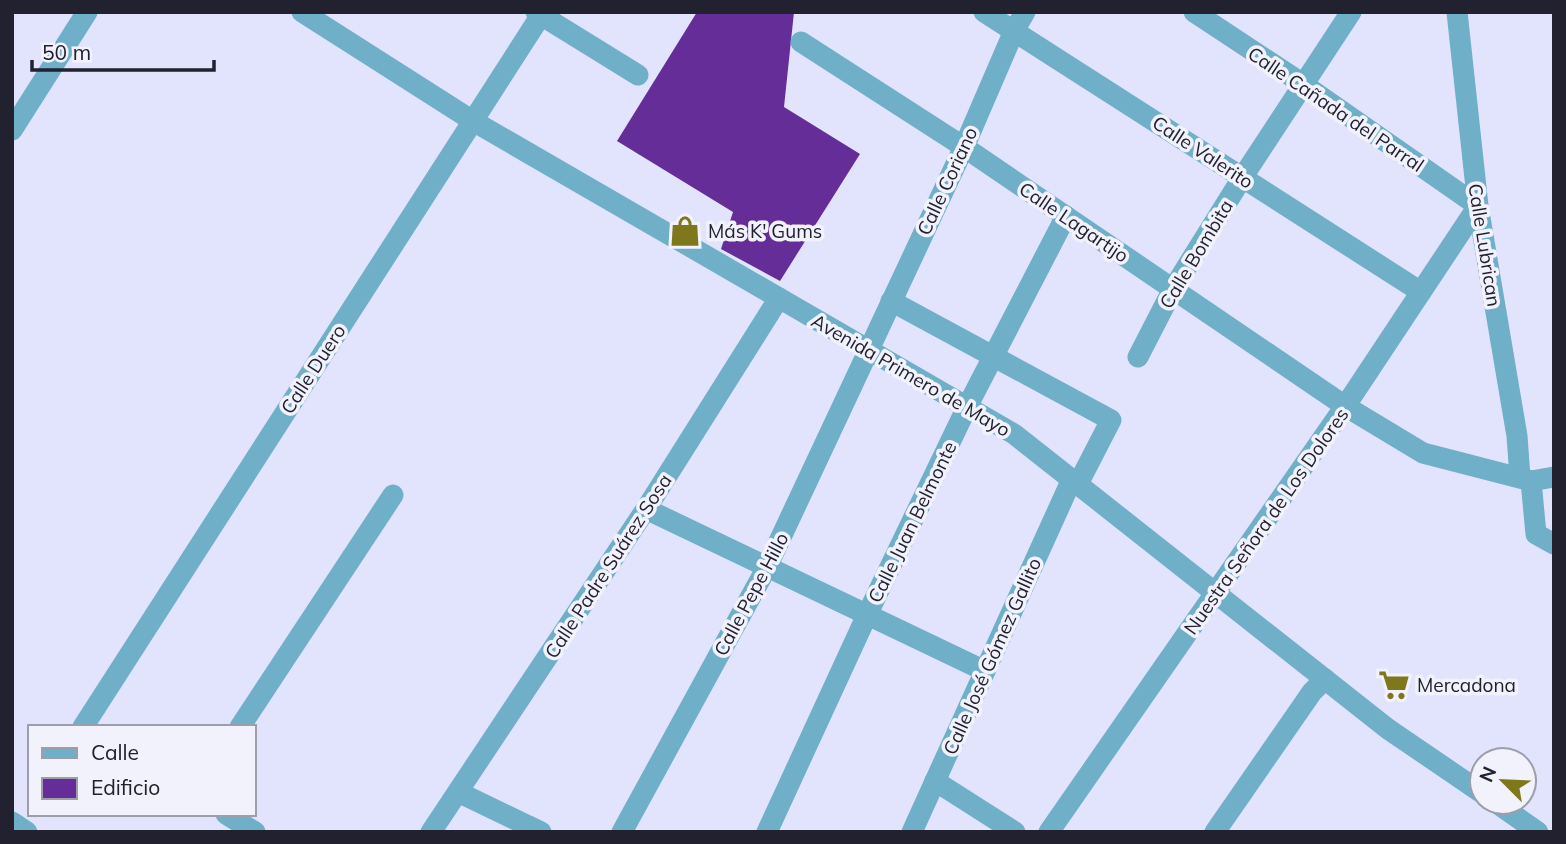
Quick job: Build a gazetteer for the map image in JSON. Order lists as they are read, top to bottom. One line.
{"streets":{"street":["Calle Cañada del Parral","Calle Valerito","Calle Coriano","Calle Lagartijo","Calle Lubrican","Calle Bombita","Calle Duero","Avenida Primero de Mayo","Nuestra Señora de Los Dolores","Calle Juan Belmonte","Calle Padre Suárez Sosa","Calle Pepe Hillo","Calle José Gómez Gallito"]},"crossings":[["Calle Cañada del Parral","Calle Lubrican"],["Calle Cañada del Parral","Calle Bombita"],["Calle Cañada del Parral","Nuestra Señora de Los Dolores"],["Calle Valerito","Calle Coriano"],["Calle Valerito","Calle Bombita"],["Calle Valerito","Nuestra Señora de Los Dolores"],["Calle Coriano","Calle Lagartijo"],["Calle Coriano","Avenida Primero de Mayo"],["Calle Coriano","Calle Pepe Hillo"],["Calle Lagartijo","Calle Lubrican"],["Calle Lagartijo","Calle Bombita"],["Calle Lagartijo","Nuestra Señora de Los Dolores"],["Calle Lagartijo","Calle Juan Belmonte"],["Calle Lubrican","Nuestra Señora de Los Dolores"],["Calle Duero","Avenida Primero de Mayo"],["Avenida Primero de Mayo","Nuestra Señora de Los Dolores"],["Avenida Primero de Mayo","Calle Juan Belmonte"],["Avenida Primero de Mayo","Calle Padre Suárez Sosa"],["Avenida Primero de Mayo","Calle Pepe Hillo"],["Avenida Primero de Mayo","Calle José Gómez Gallito"],["Calle Juan Belmonte","Calle José Gómez Gallito"]],"places":{"shop":["Más K' Gums"],"supermarket":["Mercadona"]},"legend":["Calle","Edificio"],"scale_bar":"50 m","north":"top left"}
